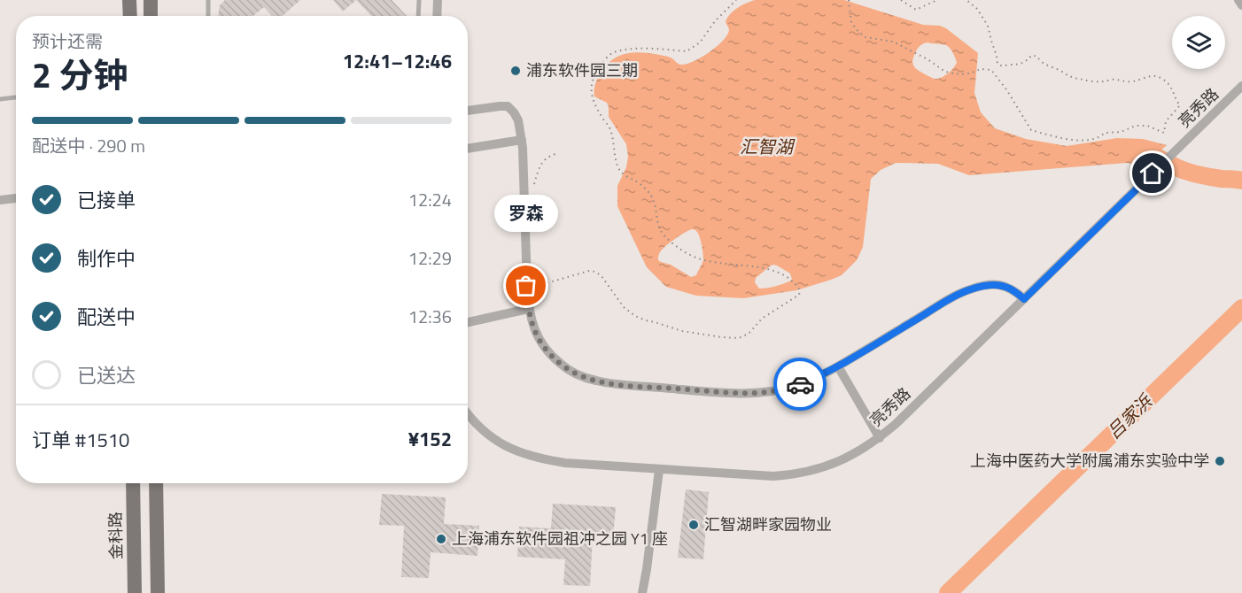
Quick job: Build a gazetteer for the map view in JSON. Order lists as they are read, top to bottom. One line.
{"streets":{"main road":["金科路"],"street":["亮秀路"]},"water":["汇智湖","吕家浜"],"places":["浦东软件园三期","罗森","上海中医药大学附属浦东实验中学","汇智湖畔家园物业","上海浦东软件园祖冲之园 Y1 座"],"page":{"heading":["2 分钟","预计还需","12:41–12:46"],"panel":["订单 #1510","¥152"],"bar":"配送中 · 290 m","list":[["已接单","12:24"],["制作中","12:29"],["配送中","12:36"],"已送达"],"bubble":"罗森"}}
